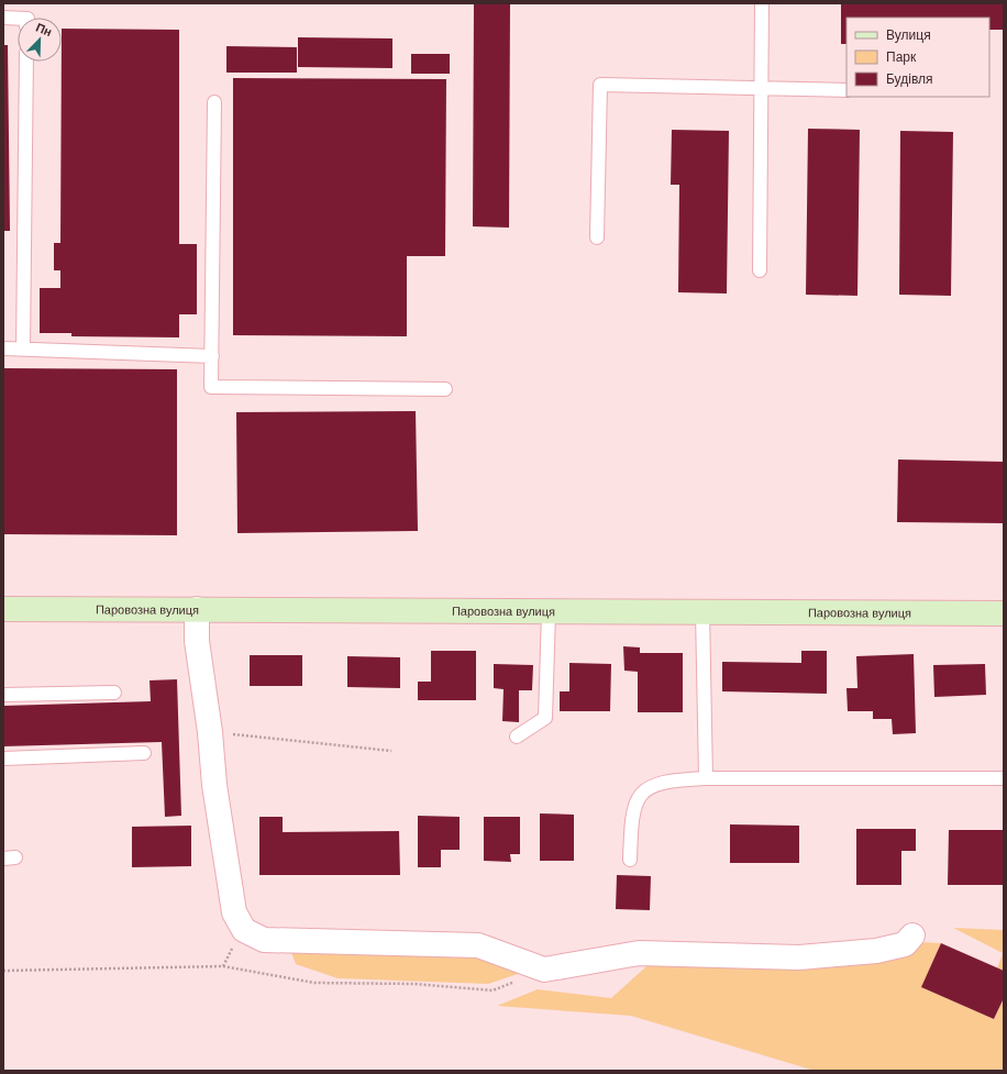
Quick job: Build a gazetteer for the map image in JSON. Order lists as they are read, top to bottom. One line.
{"streets":{"main road":["Паровозна вулиця"]},"legend":["Вулиця","Парк","Будівля"],"north":"top right"}
